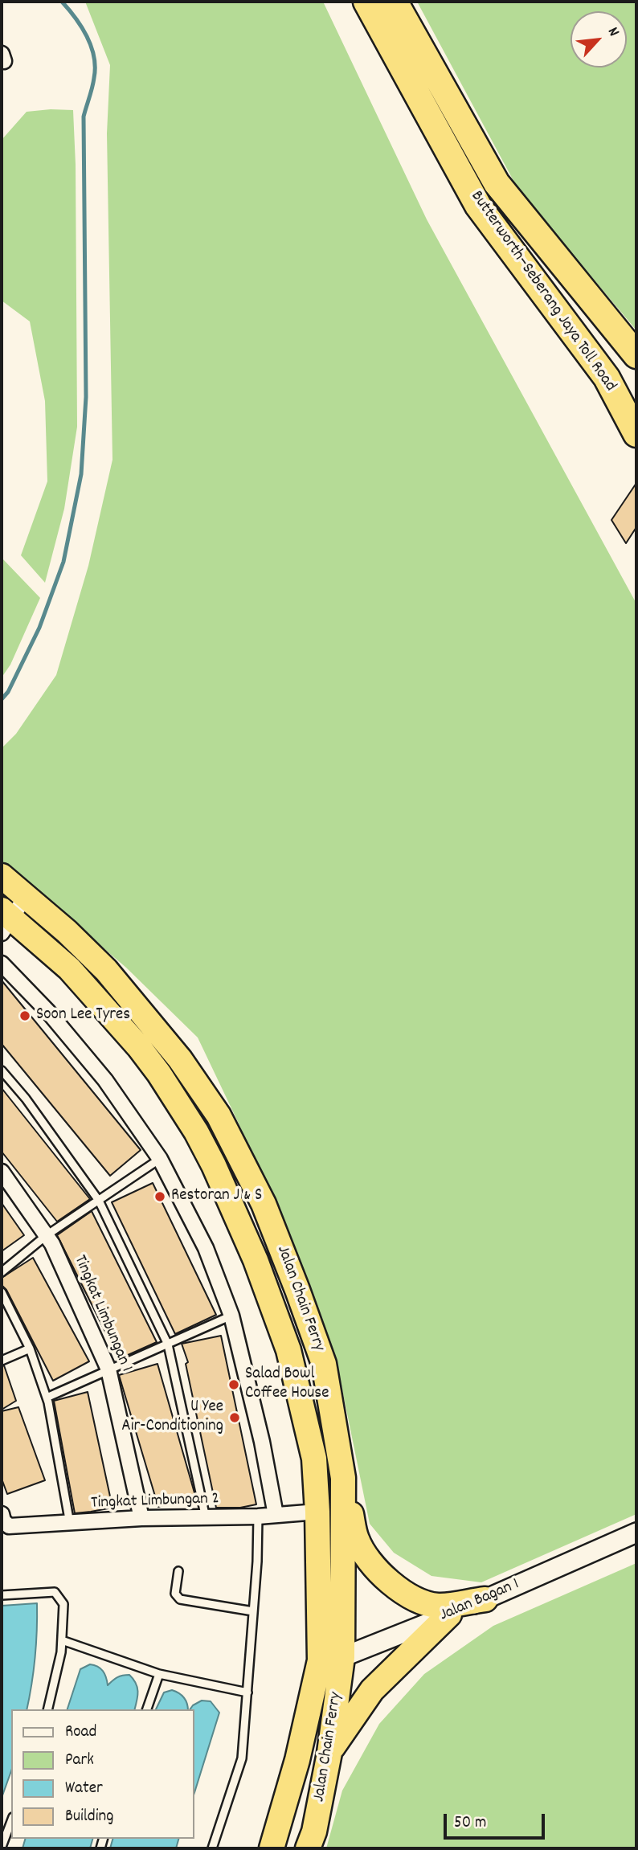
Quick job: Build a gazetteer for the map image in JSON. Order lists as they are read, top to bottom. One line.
{"streets":{"highway":["Butterworth–Seberang Jaya Toll Road","Jalan Chain Ferry"],"street":["Tingkat Limbungan 1","Tingkat Limbungan 2","Jalan Bagan 1"]},"crossings":[["Jalan Chain Ferry","Tingkat Limbungan 2"],["Jalan Chain Ferry","Jalan Bagan 1"],["Tingkat Limbungan 1","Tingkat Limbungan 2"]],"places":["Soon Lee Tyres","Restoran J & S","Salad Bowl Coffee House","U Yee Air-Conditioning"],"legend":["Road","Park","Water","Building"],"scale_bar":"50 m","north":"top right"}
